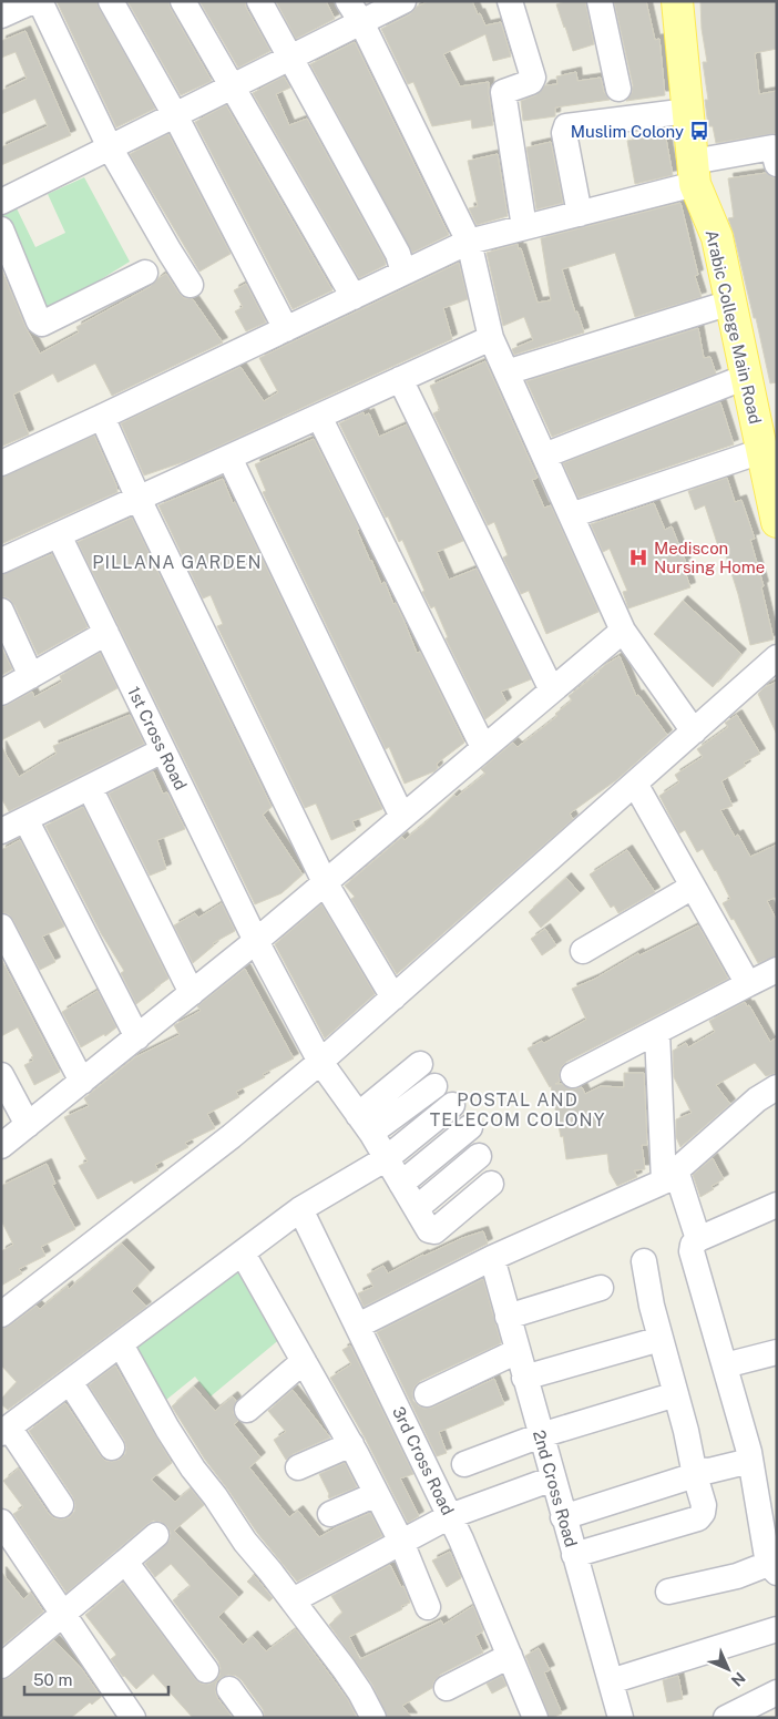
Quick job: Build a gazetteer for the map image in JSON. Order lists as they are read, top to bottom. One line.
{"streets":{"main road":["Arabic College Main Road"],"street":["1st Cross Road","3rd Cross Road","2nd Cross Road"]},"districts":["PILLANA GARDEN","POSTAL AND TELECOM COLONY"],"places":{"bus stop":["Muslim Colony"],"hospital":["Mediscon Nursing Home"]},"scale_bar":"50 m","north":"bottom right"}
